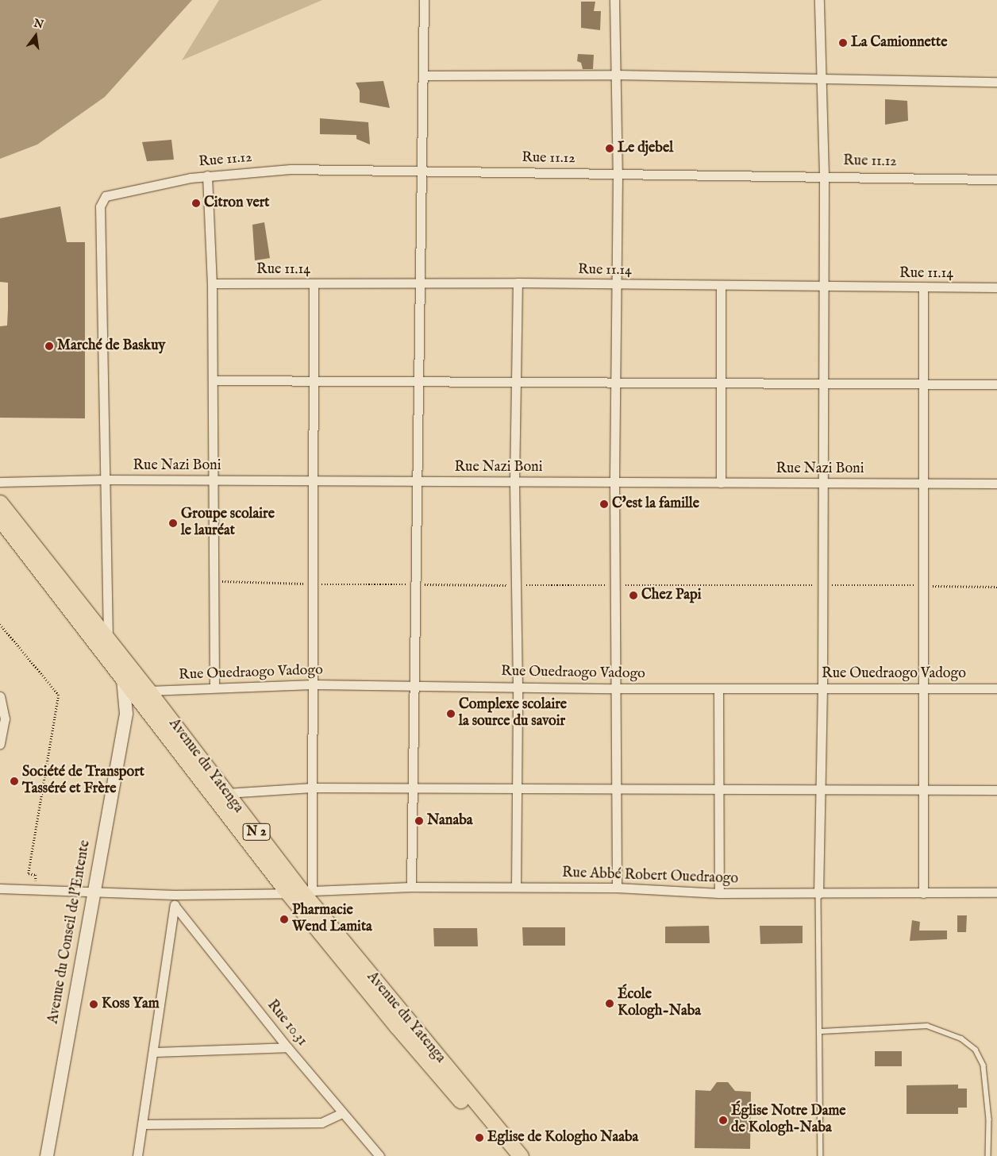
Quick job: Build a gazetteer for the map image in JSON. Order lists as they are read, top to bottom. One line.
{"streets":{"main road":["Avenue du Yatenga","N 2"],"street":["Rue 11.12","Rue 11.14","Rue Nazi Boni","Rue Ouedraogo Vadogo","Rue Abbé Robert Ouedraogo","Avenue du Conseil de l'Entente","Rue 10.31"]},"crossings":[["Rue 11.12","Rue Nazi Boni"],["Rue Ouedraogo Vadogo","Avenue du Yatenga"],["Avenue du Yatenga","Rue Abbé Robert Ouedraogo"],["Avenue du Yatenga","Avenue du Conseil de l'Entente"],["Rue Abbé Robert Ouedraogo","Avenue du Conseil de l'Entente"]],"places":["La Camionnette","Le djebel","Citron vert","Marché de Baskuy","C'est la famille","Groupe scolaire le lauréat","Chez Papi","Complexe scolaire la source du savoir","Société de Transport Tasséré et Frère","Nanaba","Pharmacie Wend Lamita","École Kologh-Naba","Koss Yam","Église Notre Dame de Kologh-Naba","Eglise de Kologho Naaba"],"north":"top"}
